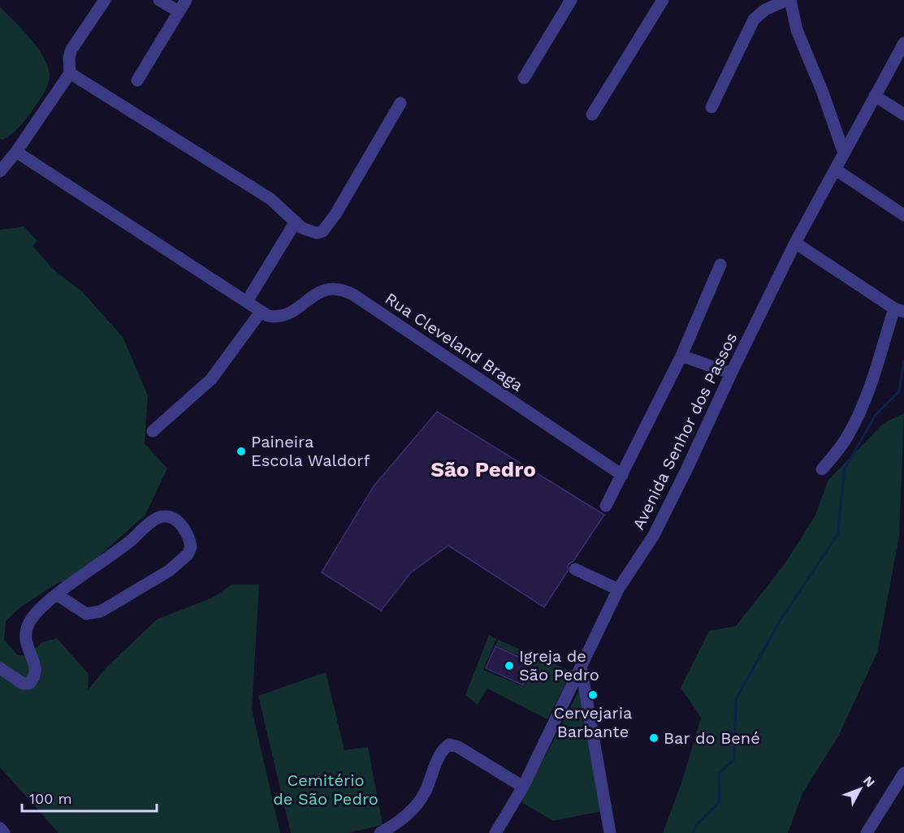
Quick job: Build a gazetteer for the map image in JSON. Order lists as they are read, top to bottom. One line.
{"streets":{"street":["Rua Cleveland Braga","Avenida Senhor dos Passos"]},"districts":["São Pedro"],"parks":["Cemitério de São Pedro"],"places":["Paineira Escola Waldorf","Igreja de São Pedro","Cervejaria Barbante","Bar do Bené"],"scale_bar":"100 m","north":"top right"}
